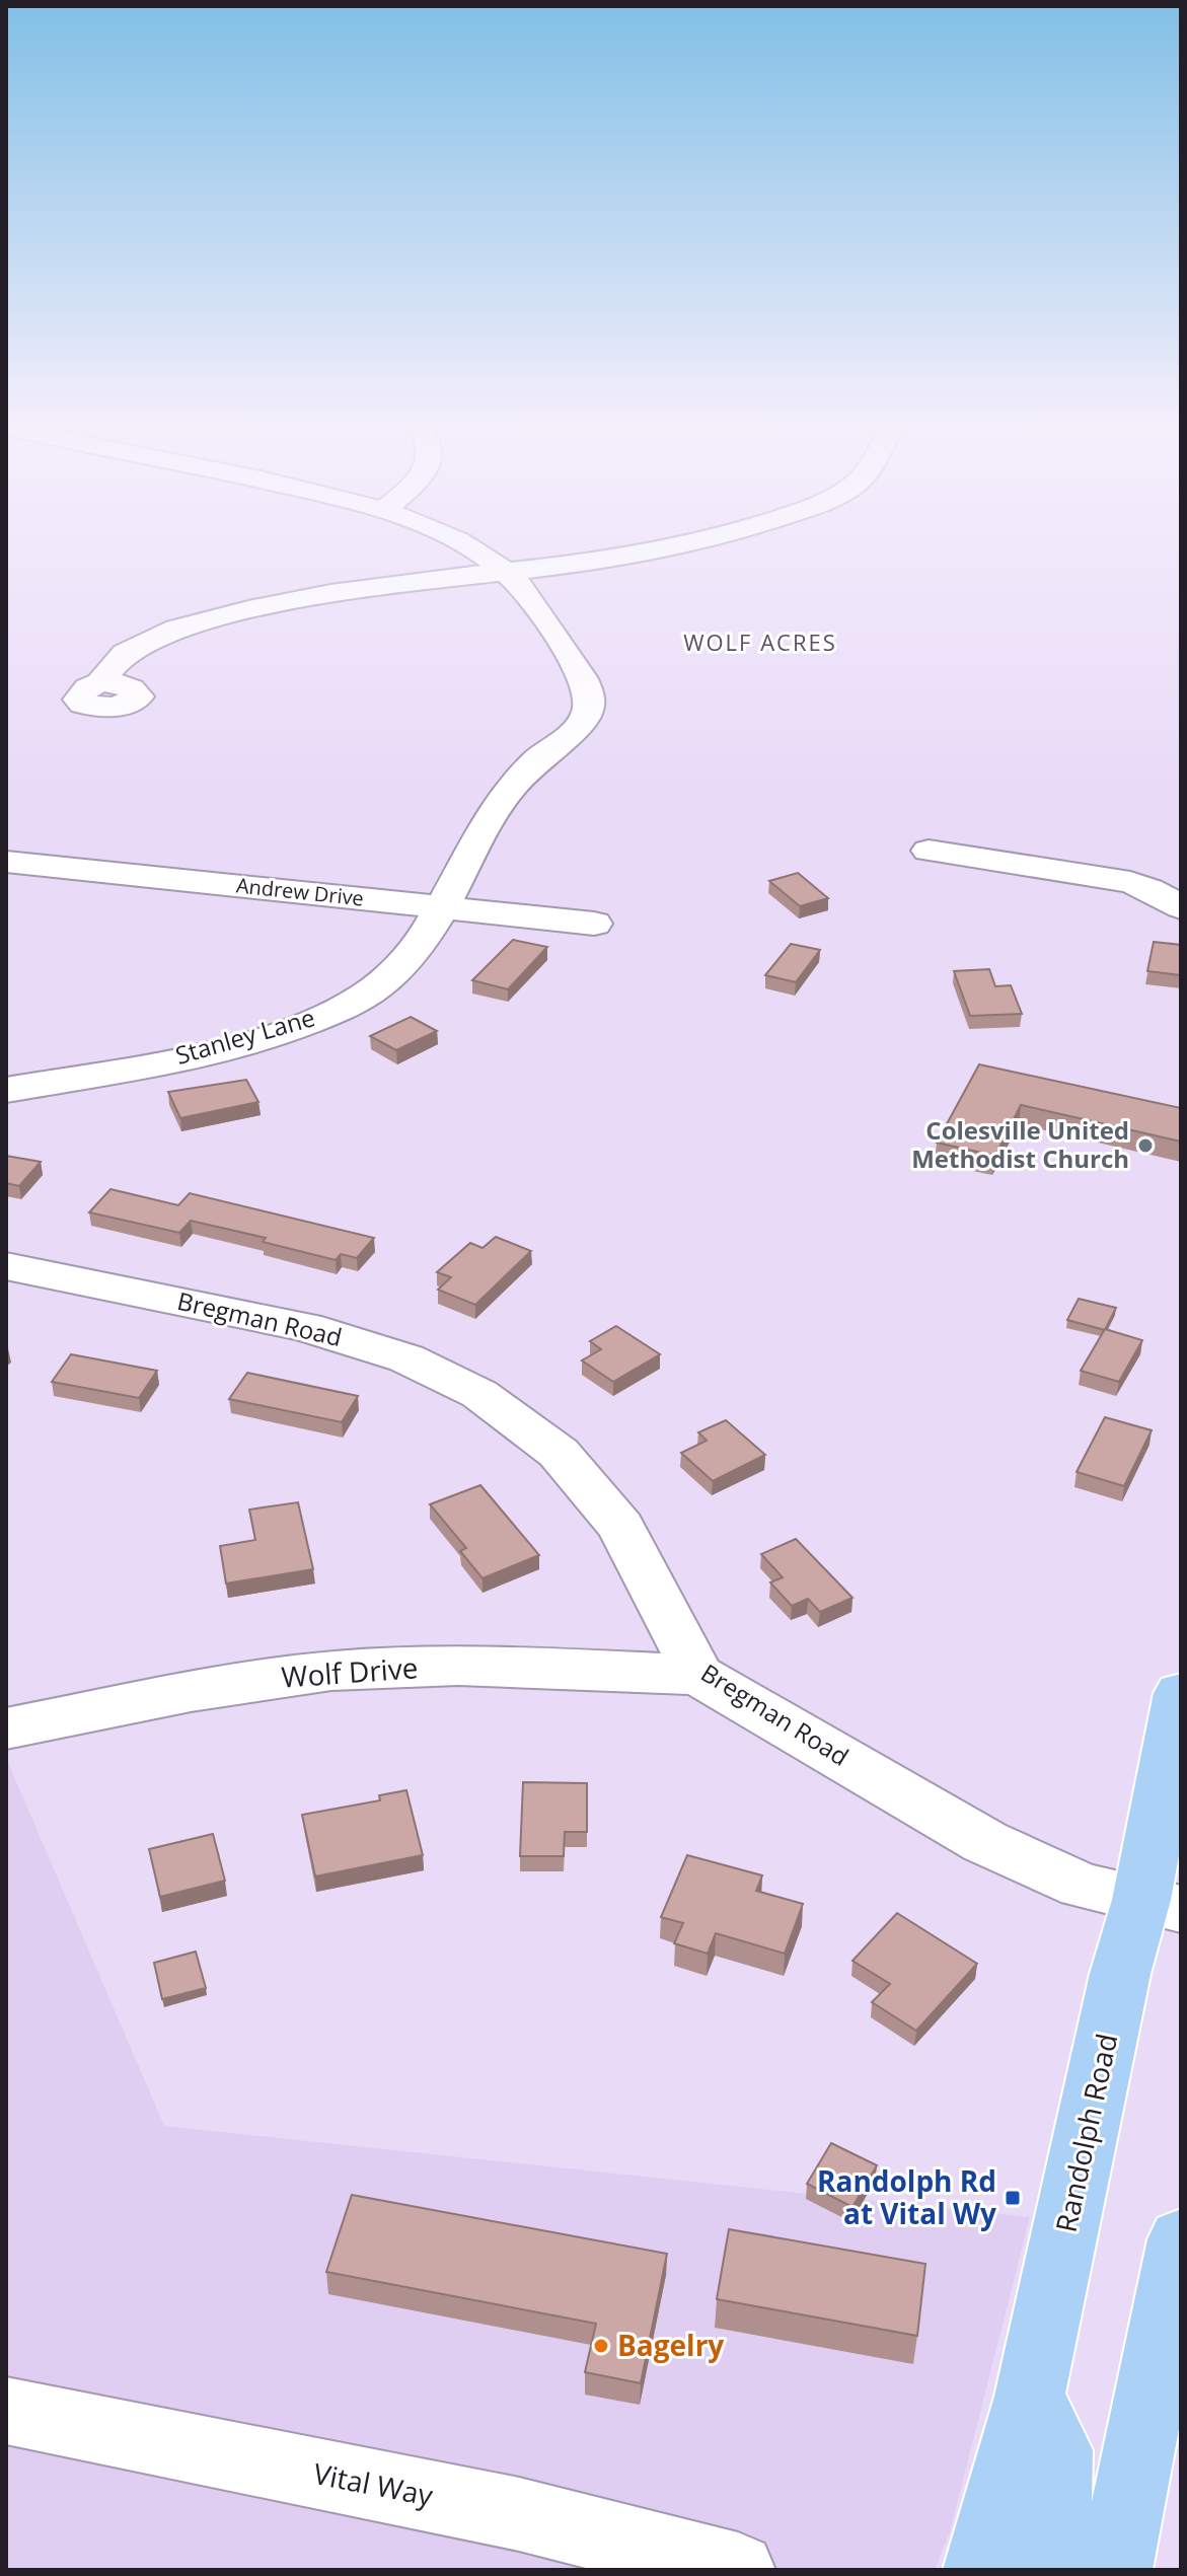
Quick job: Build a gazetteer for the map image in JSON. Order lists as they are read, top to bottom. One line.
{"streets":{"main road":["Randolph Road"],"street":["Andrew Drive","Stanley Lane","Bregman Road","Wolf Drive","Vital Way"]},"crossings":[["Andrew Drive","Stanley Lane"],["Bregman Road","Wolf Drive"],["Bregman Road","Randolph Road"]],"districts":["WOLF ACRES"],"places":{"other":["Colesville United Methodist Church","Bagelry"],"transit":["Randolph Rd at Vital Wy"]}}
